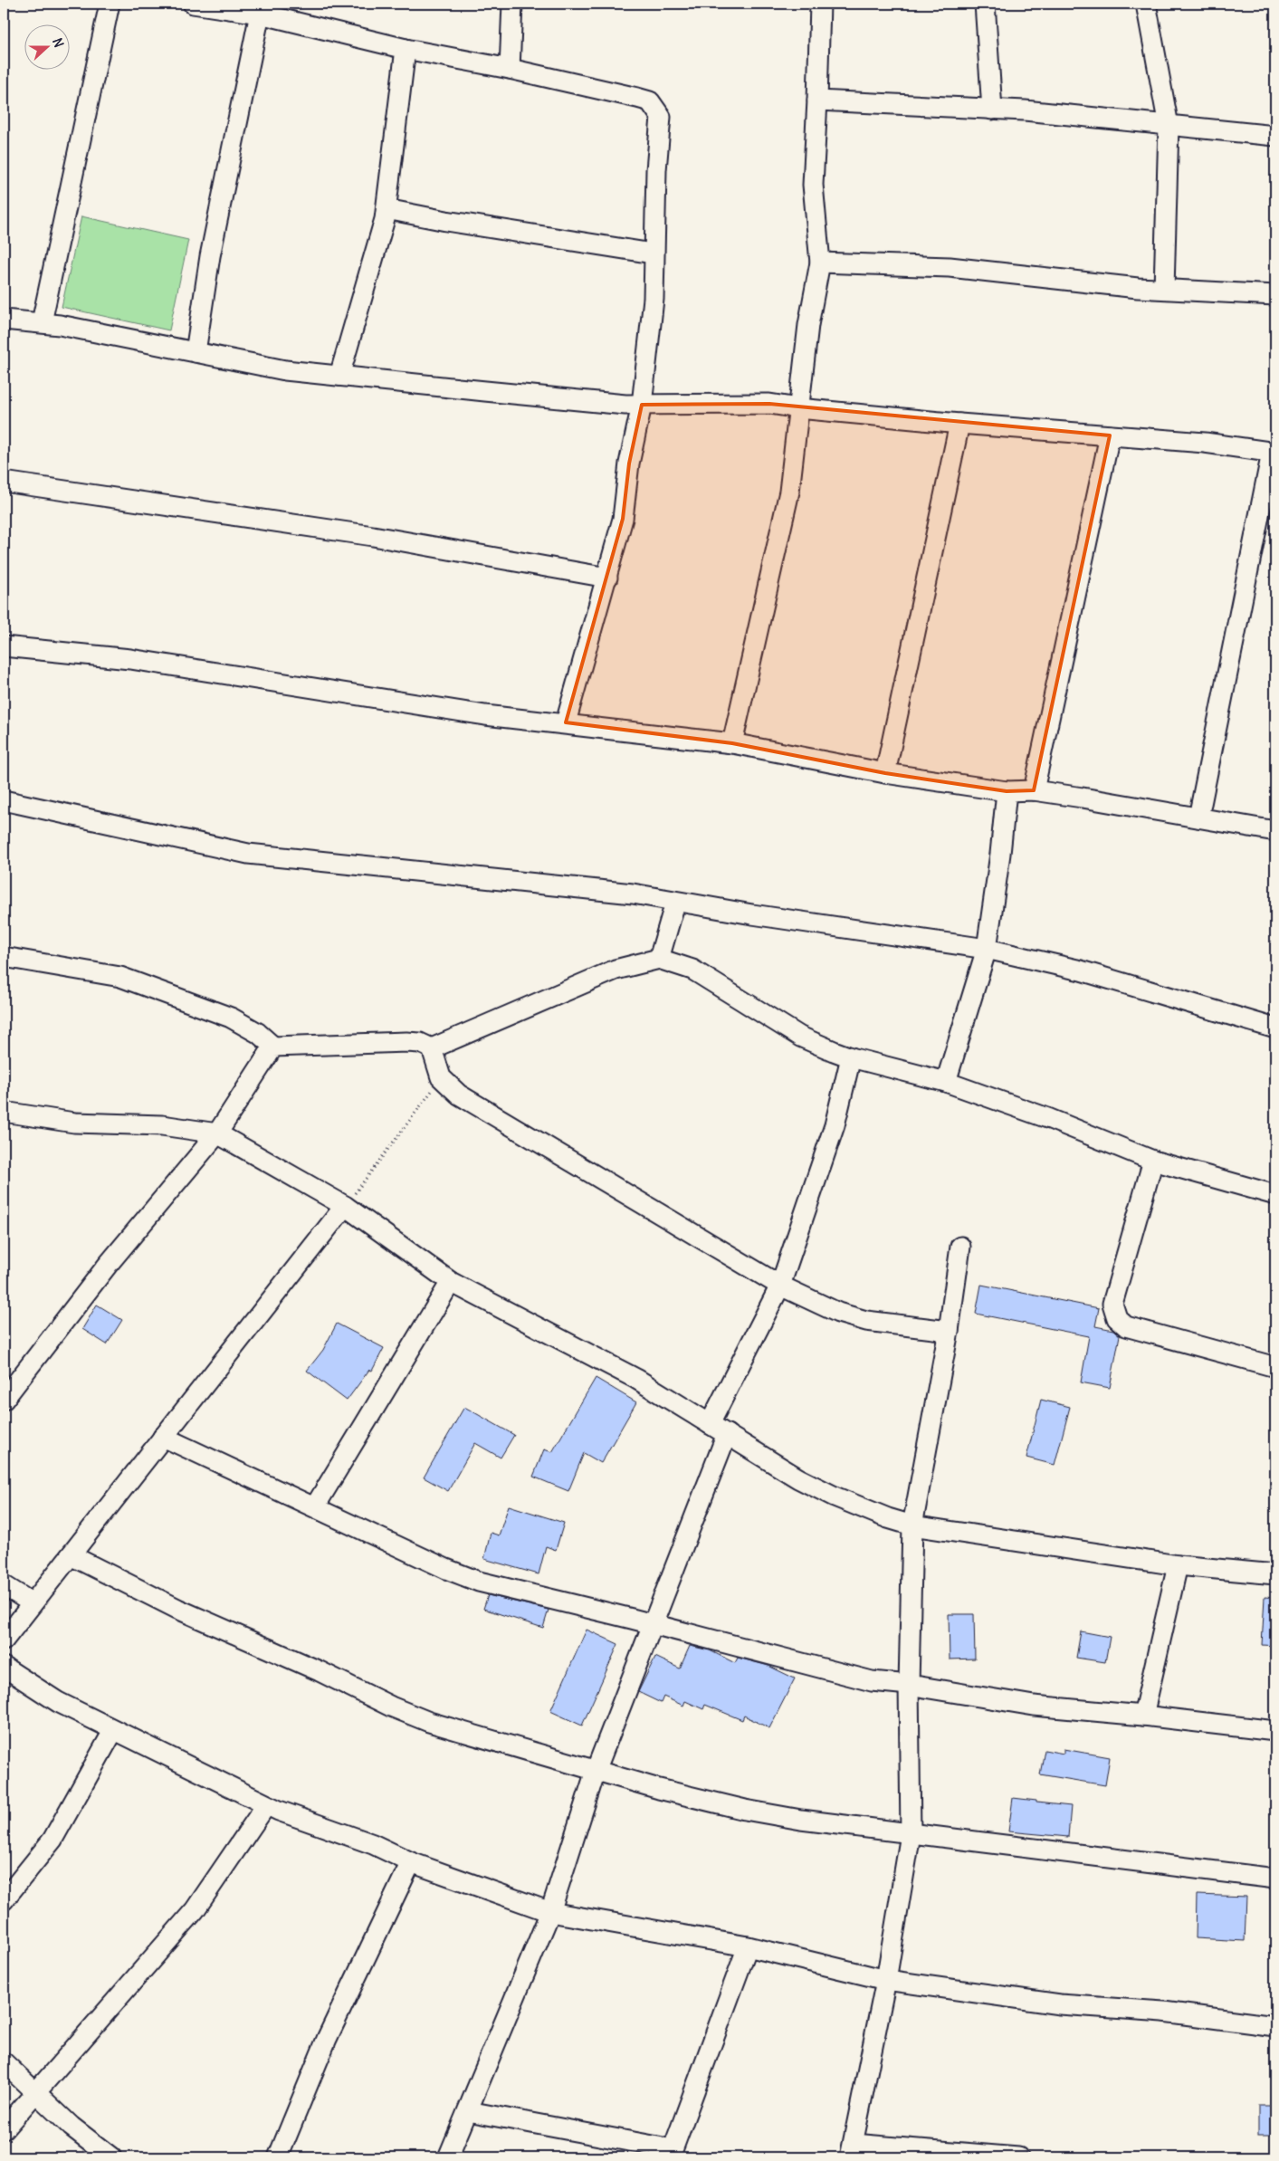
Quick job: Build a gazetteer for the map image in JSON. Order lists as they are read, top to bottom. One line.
{"north":"right"}
